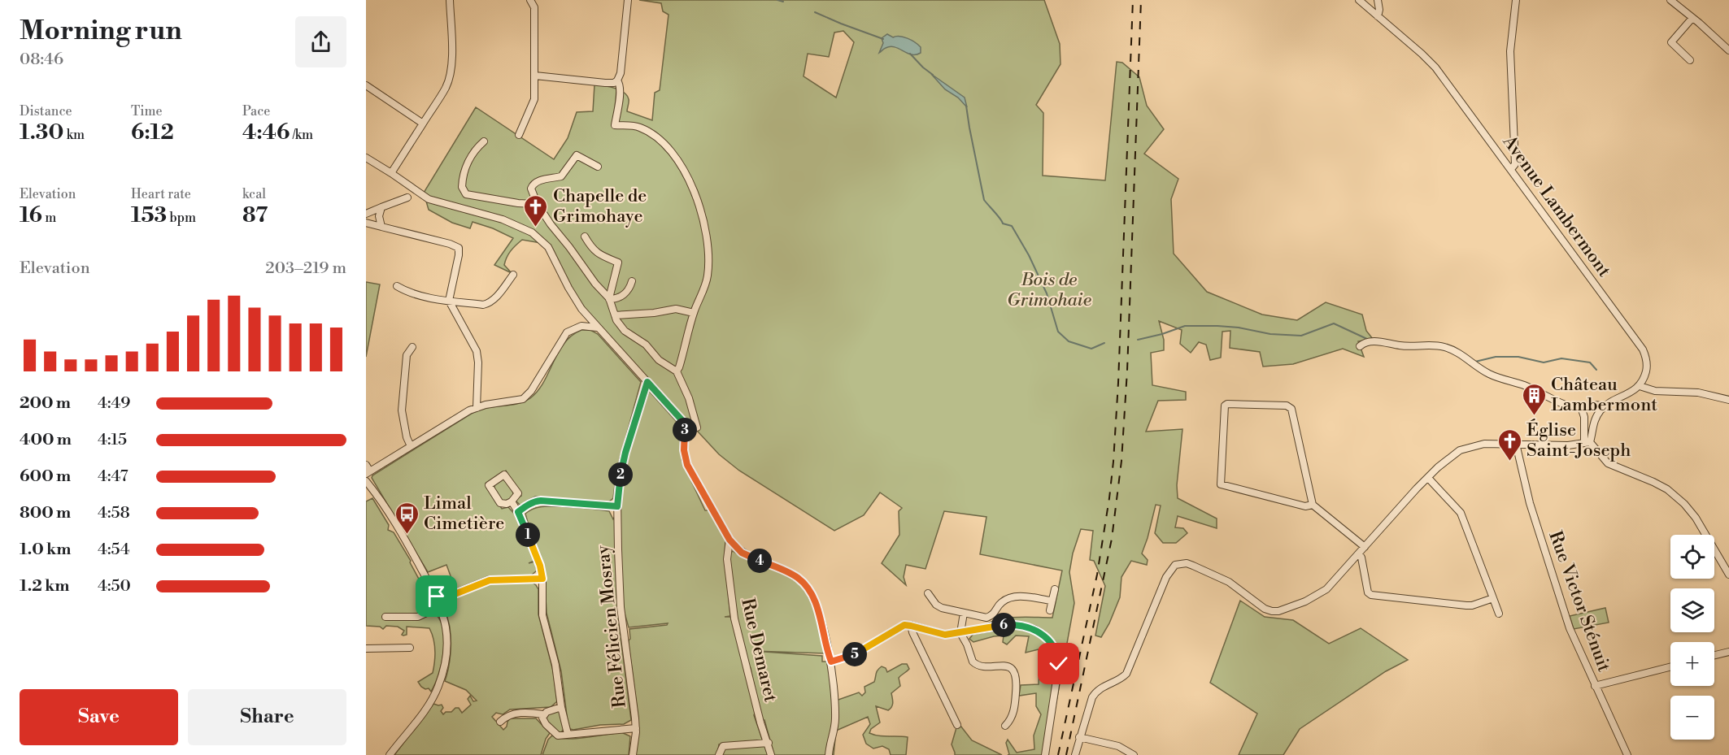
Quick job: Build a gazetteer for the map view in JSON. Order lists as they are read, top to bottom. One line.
{"streets":{"street":["Avenue Lambermont","Rue Victor Sténuit","Rue Félicien Mosray","Rue Demaret"]},"parks":["Bois de Grimohaie"],"places":{"church":["Chapelle de Grimohaye","Église Saint-Joseph"],"building":["Château Lambermont"],"bus stop":["Limal Cimetière"]},"page":{"heading":["Morning run","08:46"],"stats":[["Distance","1.30 km"],["Time","6:12"],["Pace","4:46 /km"],["Elevation","16 m"],["Heart rate","153 bpm"],["kcal","87"]],"chart":["Elevation","203–219 m"],"list":[{"name":"200 m","note":"4:49"},{"name":"400 m","note":"4:15"},{"name":"600 m","note":"4:47"},{"name":"800 m","note":"4:58"},{"name":"1.0 km","note":"4:54"},{"name":"1.2 km","note":"4:50"}],"pins":["3","2","1","4","6","5"],"map_buttons":["+","−"],"buttons":["Save","Share"]}}
